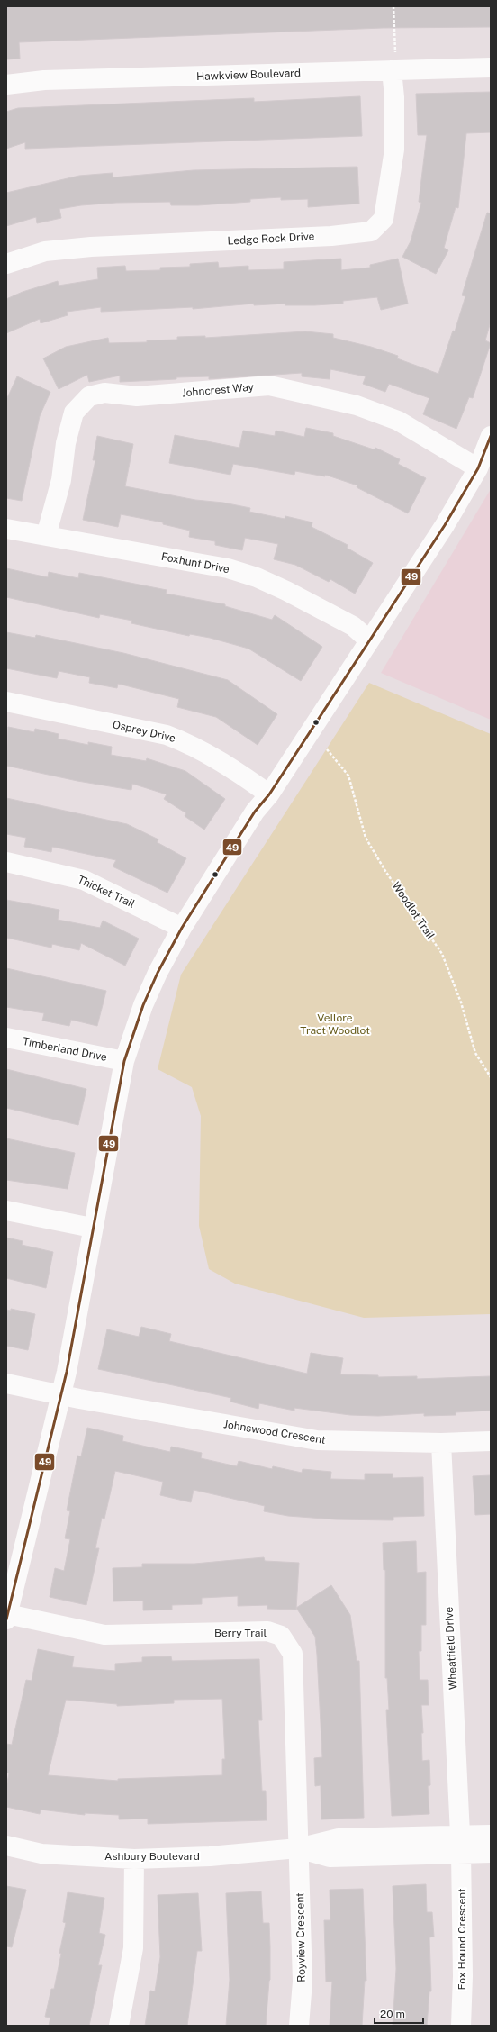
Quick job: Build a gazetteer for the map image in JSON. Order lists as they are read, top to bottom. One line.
{"streets":{"street":["Hawkview Boulevard","Ledge Rock Drive","Johncrest Way","Foxhunt Drive","Osprey Drive","Thicket Trail","Timberland Drive","Johnswood Crescent","Berry Trail","Wheatfield Drive","Ashbury Boulevard","Royview Crescent","Fox Hound Crescent"],"path":["Woodlot Trail"]},"crossings":[["Hawkview Boulevard","Ledge Rock Drive"],["Johncrest Way","Foxhunt Drive"],["Johnswood Crescent","Wheatfield Drive"],["Berry Trail","Ashbury Boulevard"],["Berry Trail","Royview Crescent"],["Wheatfield Drive","Ashbury Boulevard"],["Wheatfield Drive","Fox Hound Crescent"],["Ashbury Boulevard","Royview Crescent"],["Ashbury Boulevard","Fox Hound Crescent"]],"parks":["Vellore Tract Woodlot"],"lines":["transit line 49"],"scale_bar":"20 m"}
